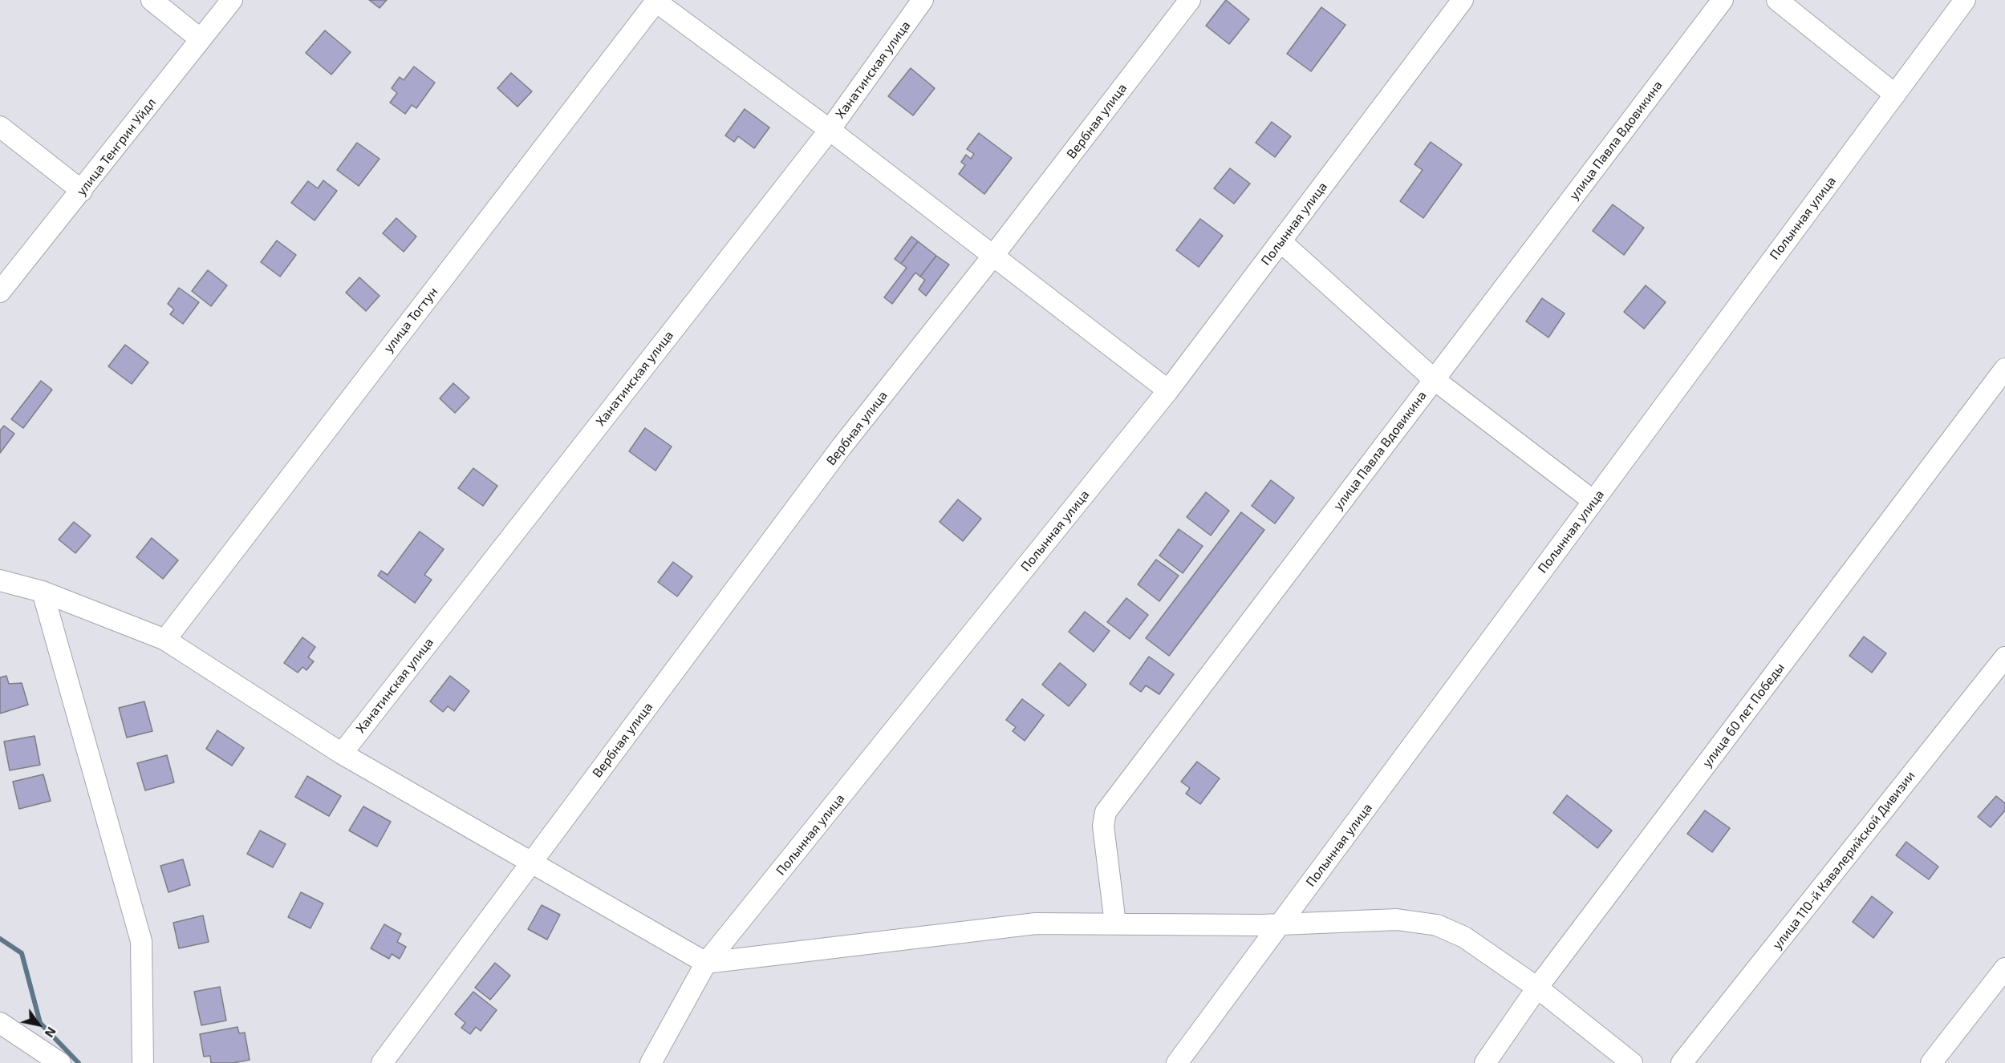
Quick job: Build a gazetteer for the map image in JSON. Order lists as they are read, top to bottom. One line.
{"streets":{"street":["Ханатинская улица","Вербная улица","улица Павла Вдовикина","улица Тенгрин Уйдл","Полынная улица","улица Тогтун","улица 60 лет Победы","улица 110-й Кавалерийской Дивизии"]},"north":"bottom right"}
